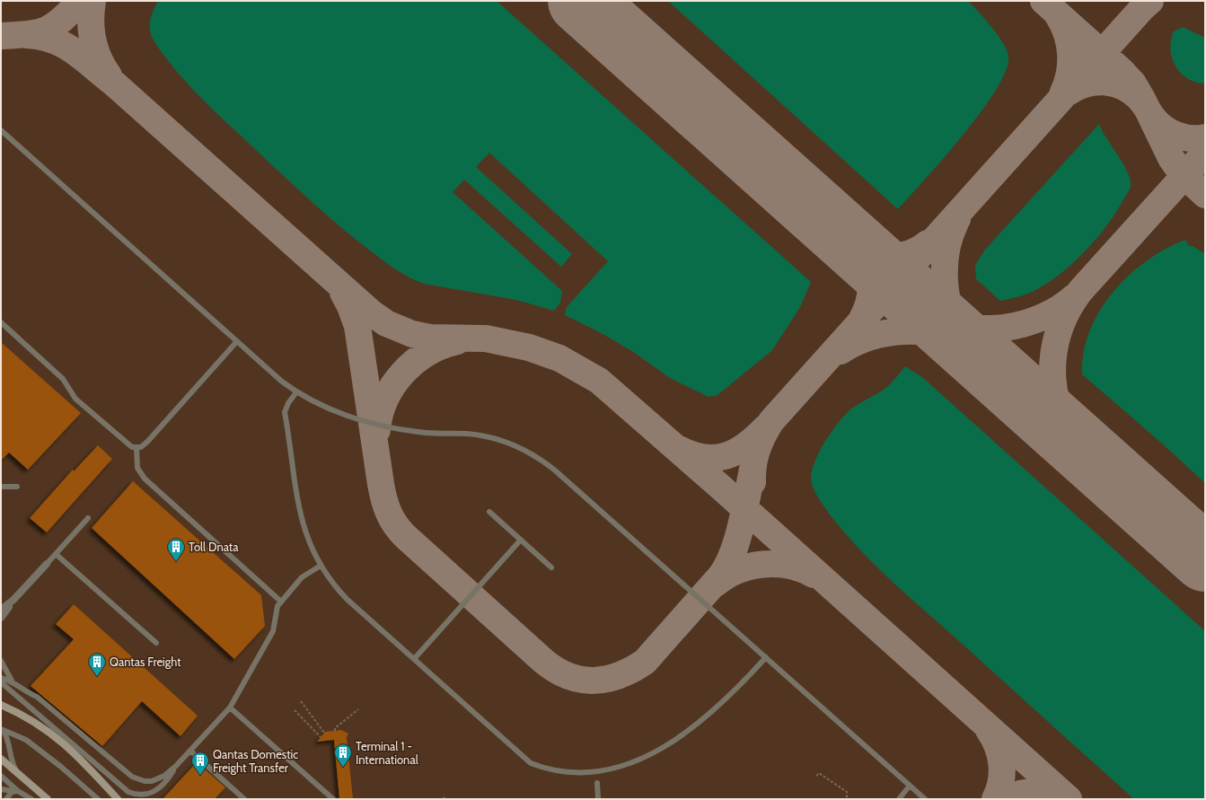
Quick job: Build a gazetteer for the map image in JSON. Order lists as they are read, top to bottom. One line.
{"places":{"building":["Toll Dnata","Qantas Freight","Terminal 1 - International","Qantas Domestic Freight Transfer"]}}
